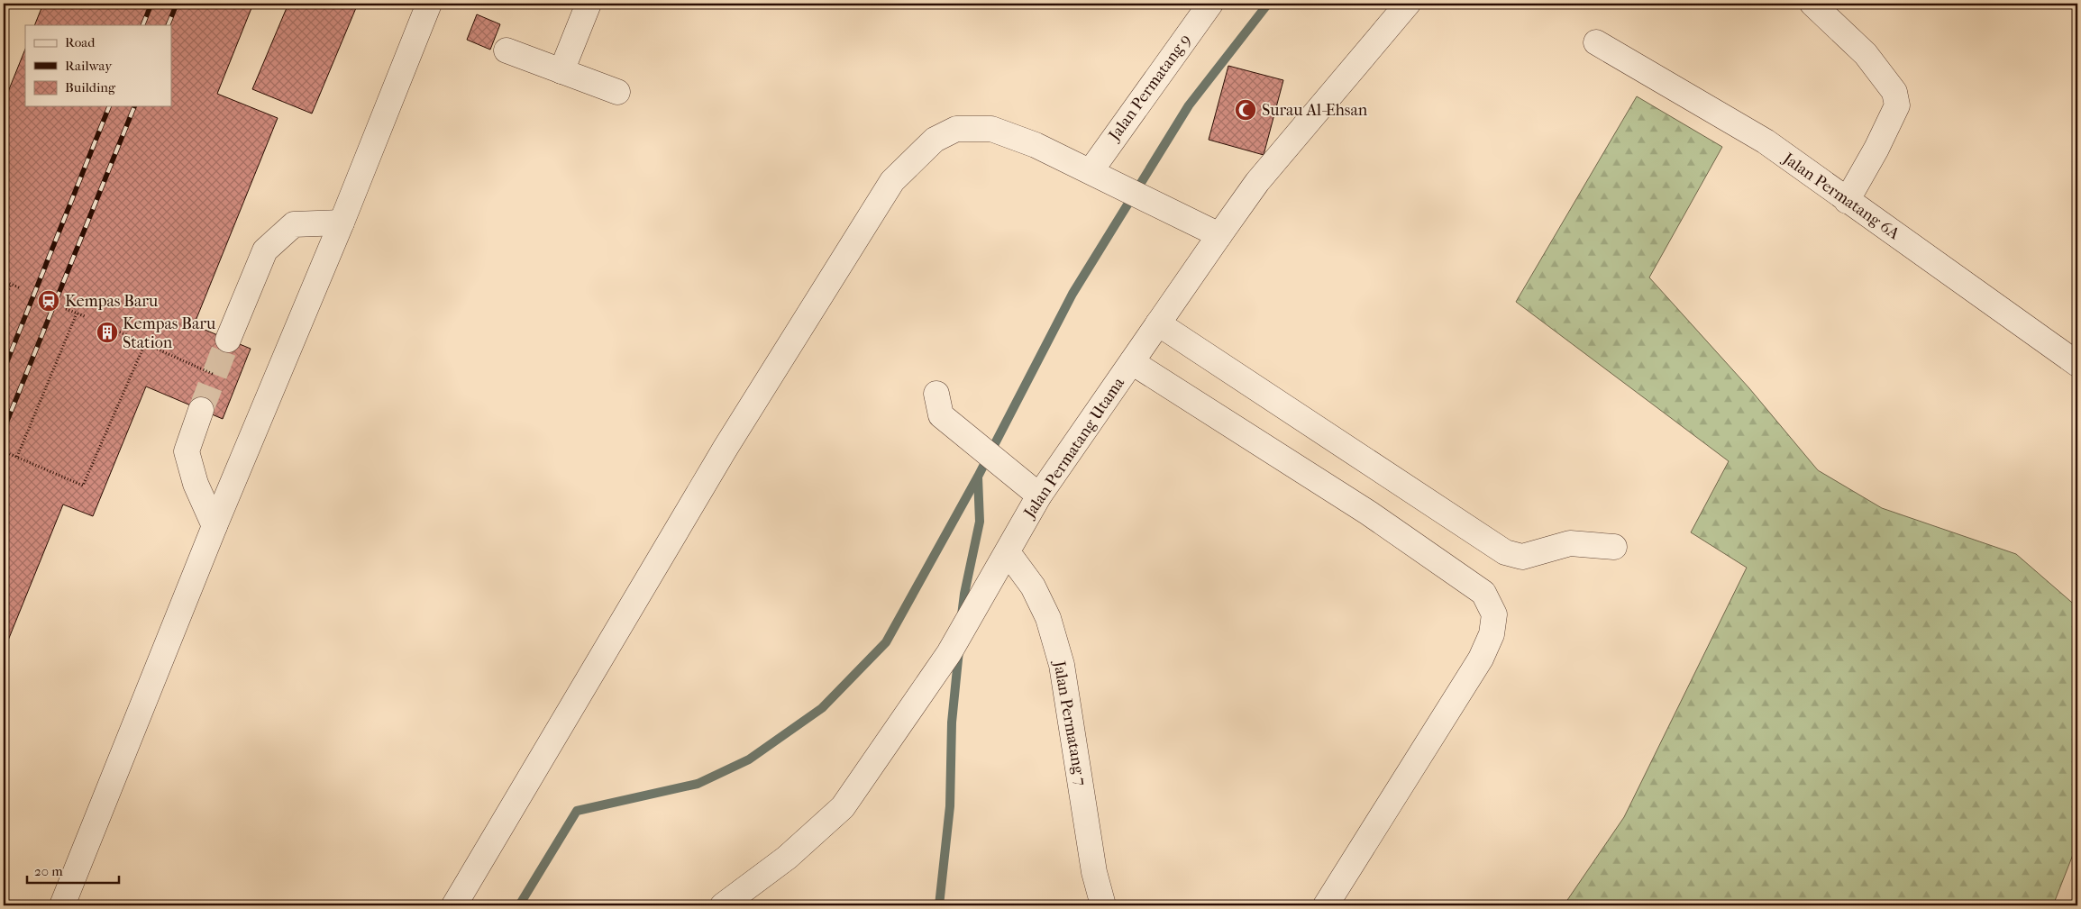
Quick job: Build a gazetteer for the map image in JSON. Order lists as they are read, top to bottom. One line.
{"streets":{"street":["Jalan Permatang 9","Jalan Permatang 6A","Jalan Permatang Utama","Jalan Permatang 7"]},"crossings":[["Jalan Permatang Utama","Jalan Permatang 7"]],"places":{"mosque":["Surau Al-Ehsan"],"station":["Kempas Baru"],"building":["Kempas Baru Station"]},"legend":["Road","Railway","Building"],"scale_bar":"20 m"}
